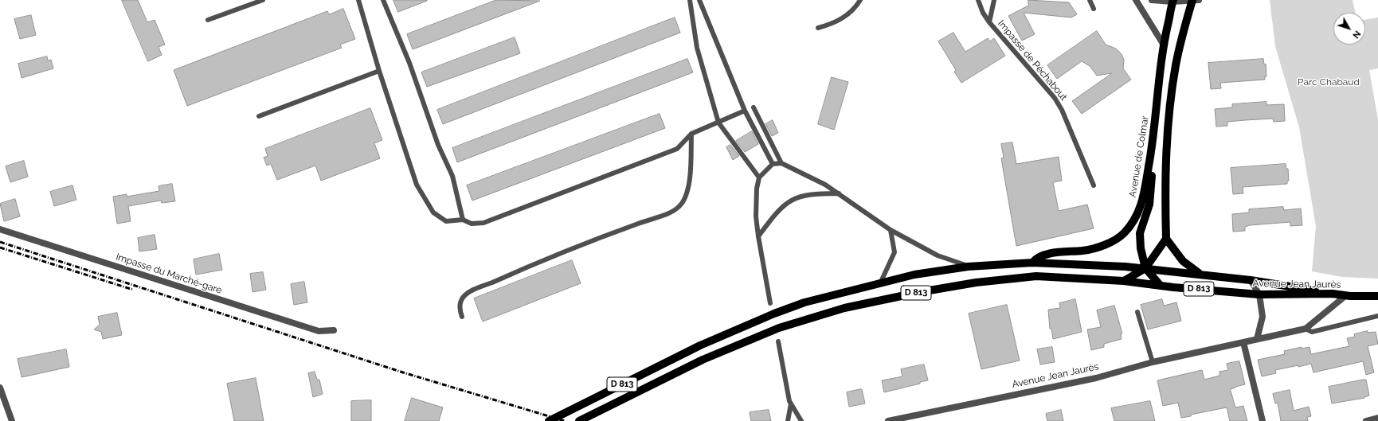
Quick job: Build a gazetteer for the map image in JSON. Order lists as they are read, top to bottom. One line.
{"streets":{"main road":["Avenue de Colmar","Avenue Jean Jaurès","D 813"],"street":["Impasse du Marché-gare"],"lane":["Impasse de Péchabout"]},"crossings":[["Avenue de Colmar","D 813"],["Avenue Jean Jaurès","D 813"]],"parks":["Parc Chabaud"],"north":"bottom right"}
